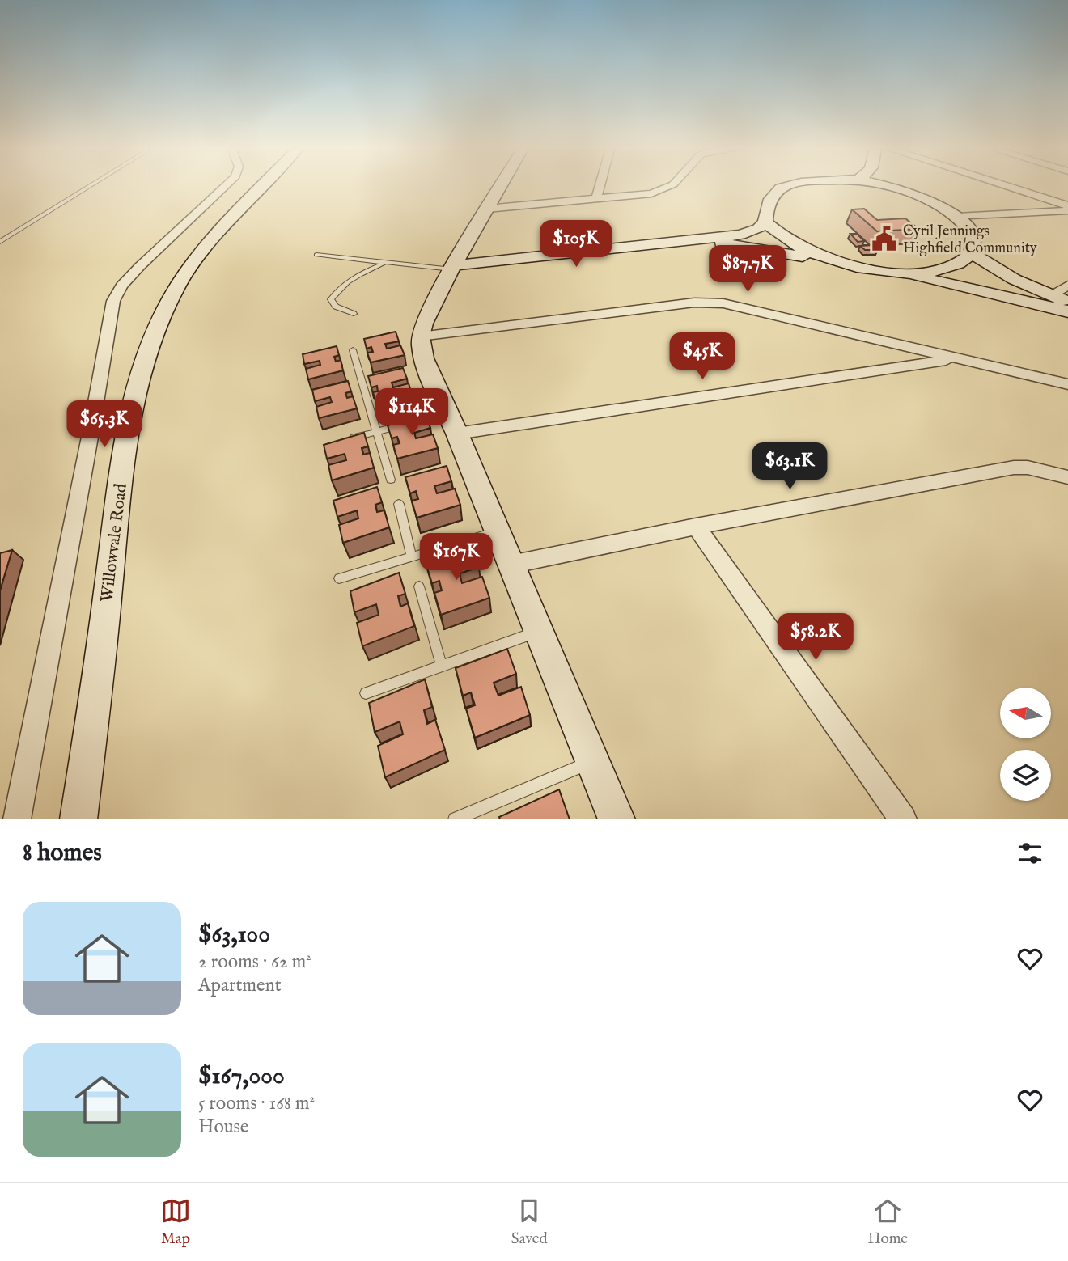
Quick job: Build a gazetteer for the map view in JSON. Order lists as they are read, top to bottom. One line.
{"streets":{"street":["Willowvale Road"]},"places":{"public building":["Cyril Jennings Highfield Community"]},"north":"left","page":{"price":["$105K","$87.7K","$45K","$114K","$65.3K","$63.1K","$167K","$58.2K"],"heading":"8 homes","list":[{"name":"$63,100","note":"2 rooms · 62 m² · Apartment"},{"name":"$167,000","note":"5 rooms · 168 m² · House"}],"tabs":["Map","Saved","Home"]}}
